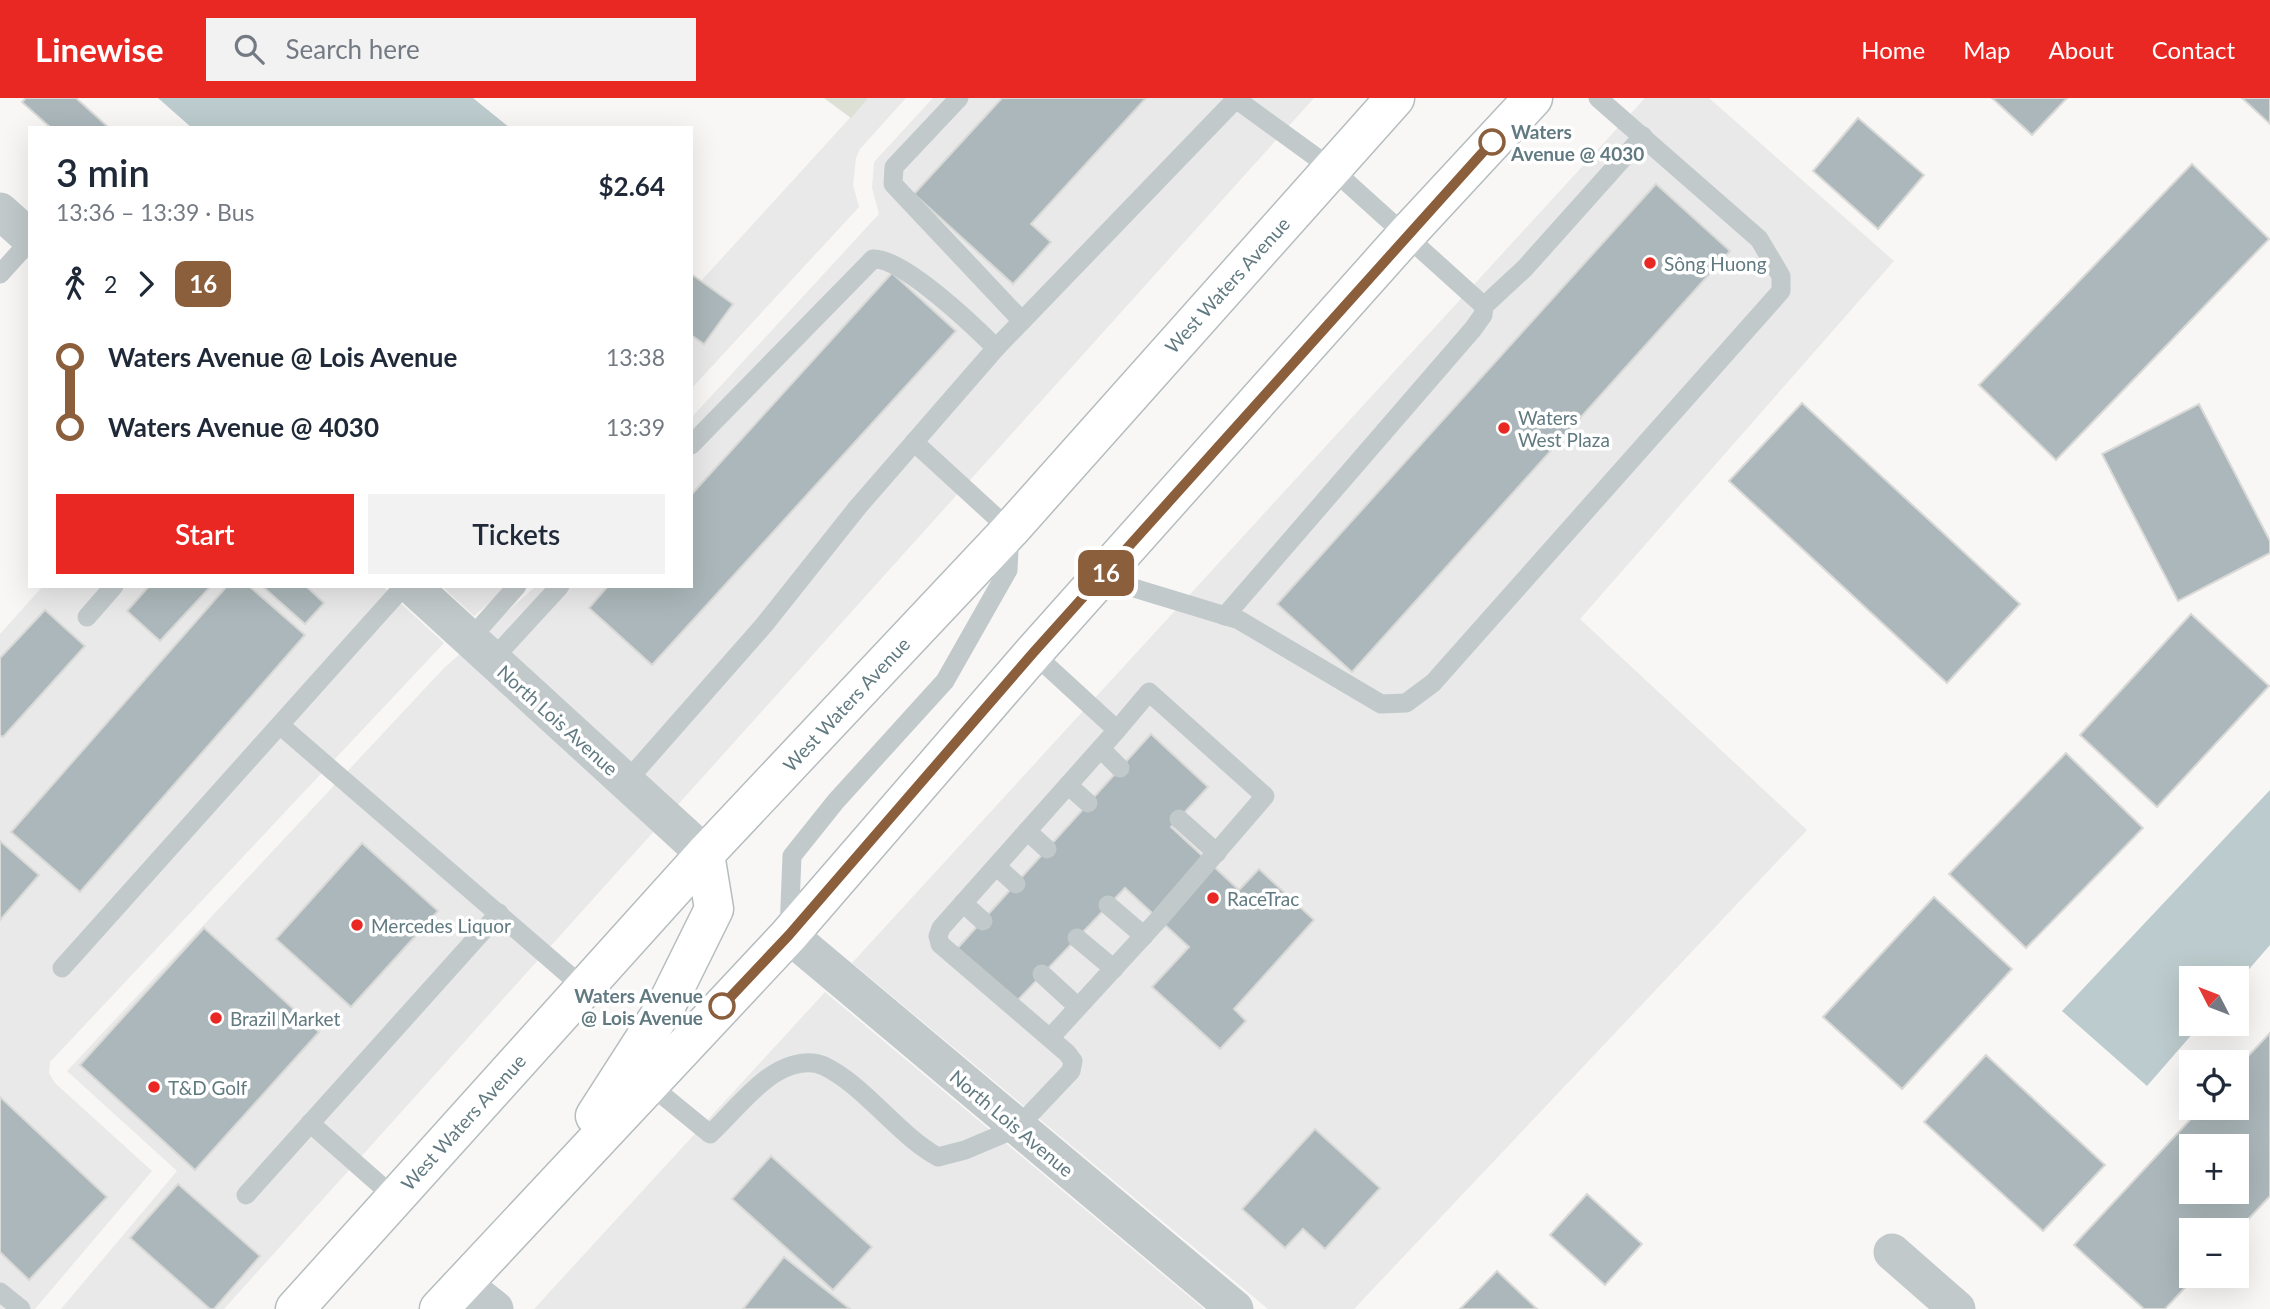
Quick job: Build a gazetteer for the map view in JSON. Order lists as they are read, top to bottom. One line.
{"streets":{"main road":["West Waters Avenue"],"street":["North Lois Avenue"]},"crossings":[["West Waters Avenue","North Lois Avenue"]],"places":["Waters Avenue @ 4030","Sông Huong","Waters West Plaza","RaceTrac","Mercedes Liquor","Waters Avenue @ Lois Avenue","Brazil Market","T&D Golf"],"lines":["bus line 16"],"north":"top left","page":{"header":"Linewise","search":"Search here","nav":["Home","Map","About","Contact"],"on_map":"16","heading":["3 min","13:36 – 13:39 · Bus","$2.64"],"legs":["2","16"],"list":[{"name":"Waters Avenue @ Lois Avenue","value":"13:38"},{"name":"Waters Avenue @ 4030","value":"13:39"}],"buttons":["Start","Tickets"],"map_buttons":["+","−"]}}
